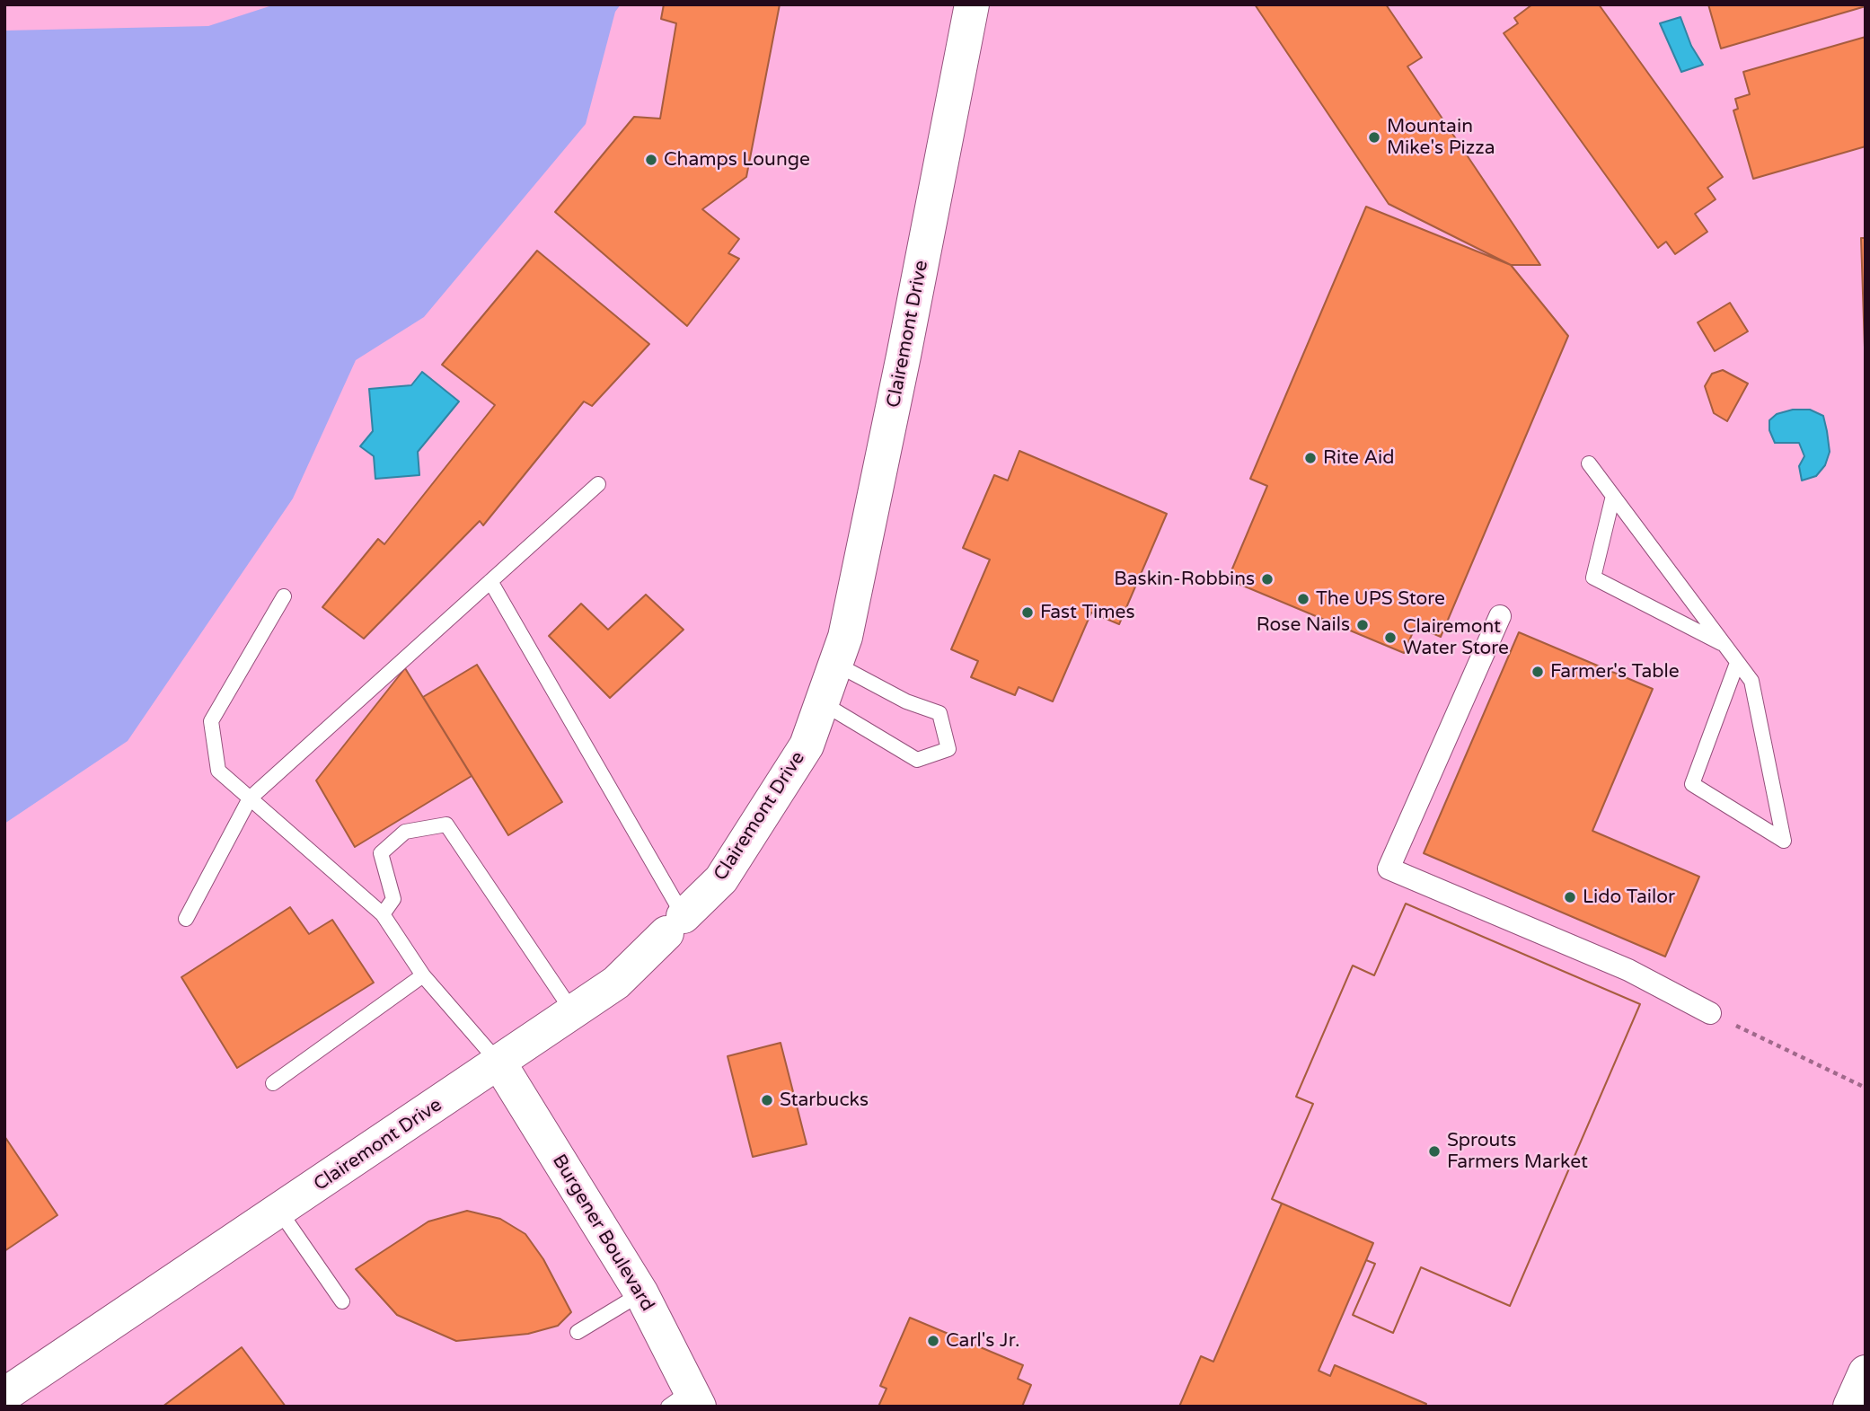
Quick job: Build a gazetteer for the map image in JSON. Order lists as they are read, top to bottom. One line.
{"streets":{"main road":["Clairemont Drive","Burgener Boulevard"]},"crossings":[["Clairemont Drive","Burgener Boulevard"]],"places":["Mountain Mike's Pizza","Champs Lounge","Rite Aid","Baskin-Robbins","The UPS Store","Fast Times","Rose Nails","Clairemont Water Store","Farmer's Table","Lido Tailor","Starbucks","Sprouts Farmers Market","Carl's Jr."]}
